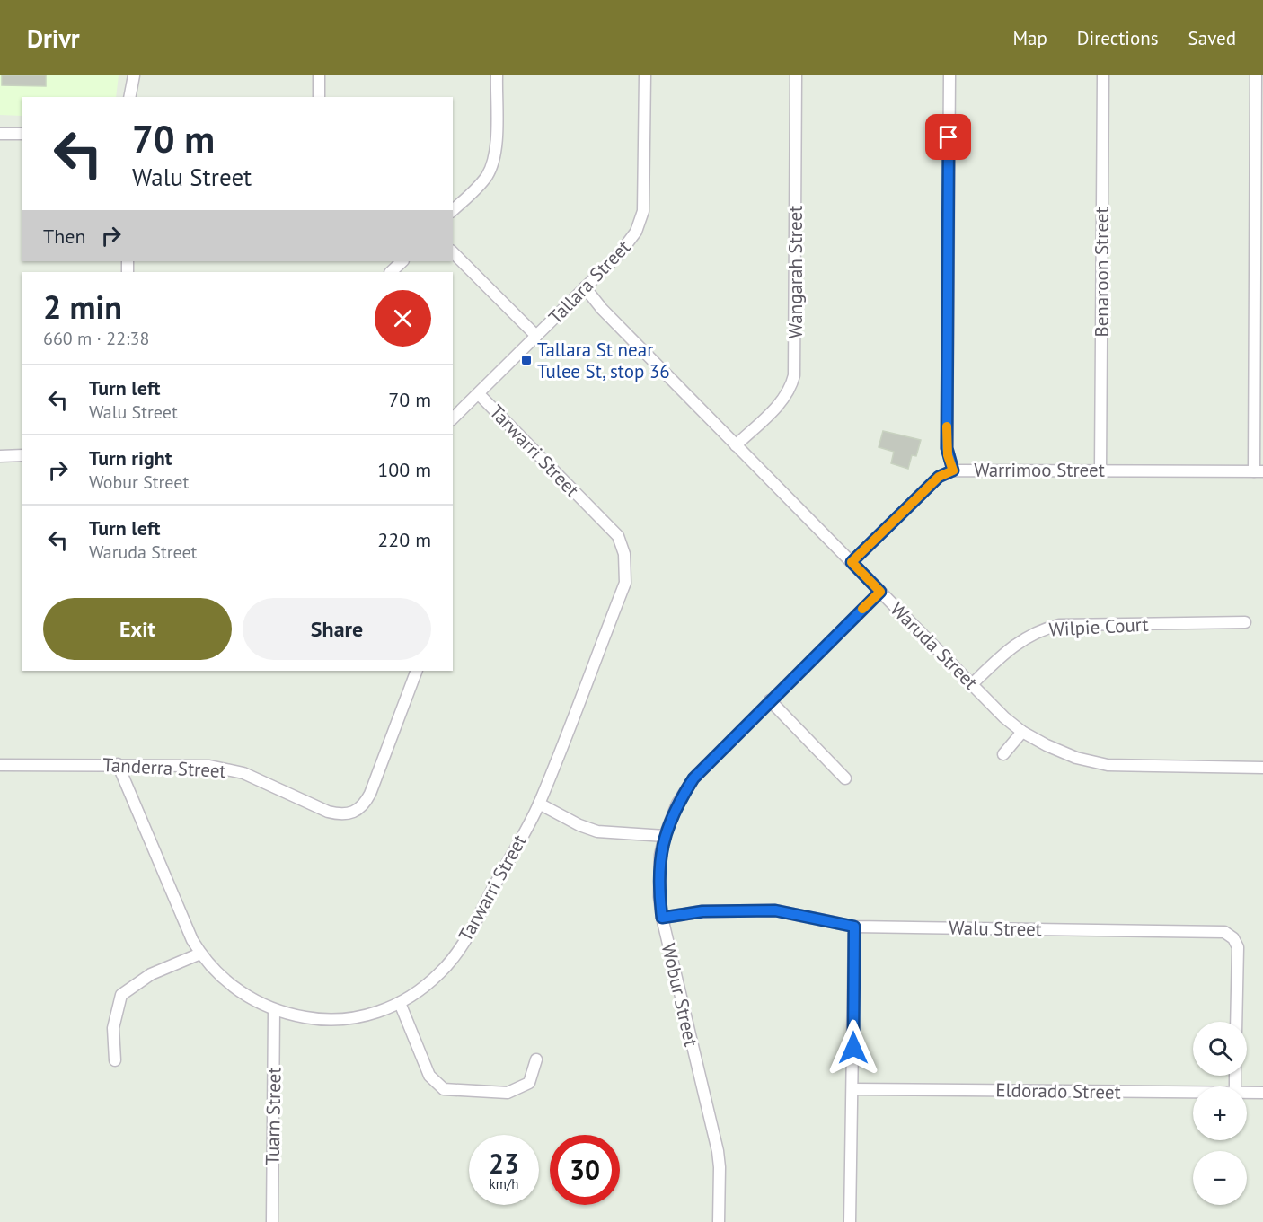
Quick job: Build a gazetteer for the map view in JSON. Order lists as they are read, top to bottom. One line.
{"streets":{"street":["Wangarah Street","Benaroon Street","Tallara Street","Tarwarri Street","Warrimoo Street","Wilpie Court","Waruda Street","Tanderra Street","Walu Street","Wobur Street","Eldorado Street","Tuarn Street"]},"crossings":[["Wangarah Street","Waruda Street"],["Benaroon Street","Warrimoo Street"],["Tallara Street","Tarwarri Street"],["Tallara Street","Waruda Street"],["Tarwarri Street","Tanderra Street"],["Tarwarri Street","Tuarn Street"],["Warrimoo Street","Waruda Street"],["Wilpie Court","Waruda Street"],["Waruda Street","Wobur Street"],["Walu Street","Wobur Street"]],"places":{"transit":["Tallara St near Tulee St, stop 36"]},"page":{"header":"Drivr","nav":["Map","Directions","Saved"],"turn":["70 m","Walu Street"],"then":"Then","heading":["2 min","660 m · 22:38"],"list":[{"name":"Turn left","note":"Walu Street","value":"70 m"},{"name":"Turn right","note":"Wobur Street","value":"100 m"},{"name":"Turn left","note":"Waruda Street","value":"220 m"}],"buttons":["Exit","Share"],"map_buttons":["+","−"],"speed":"23 km/h","limit":"30"}}
